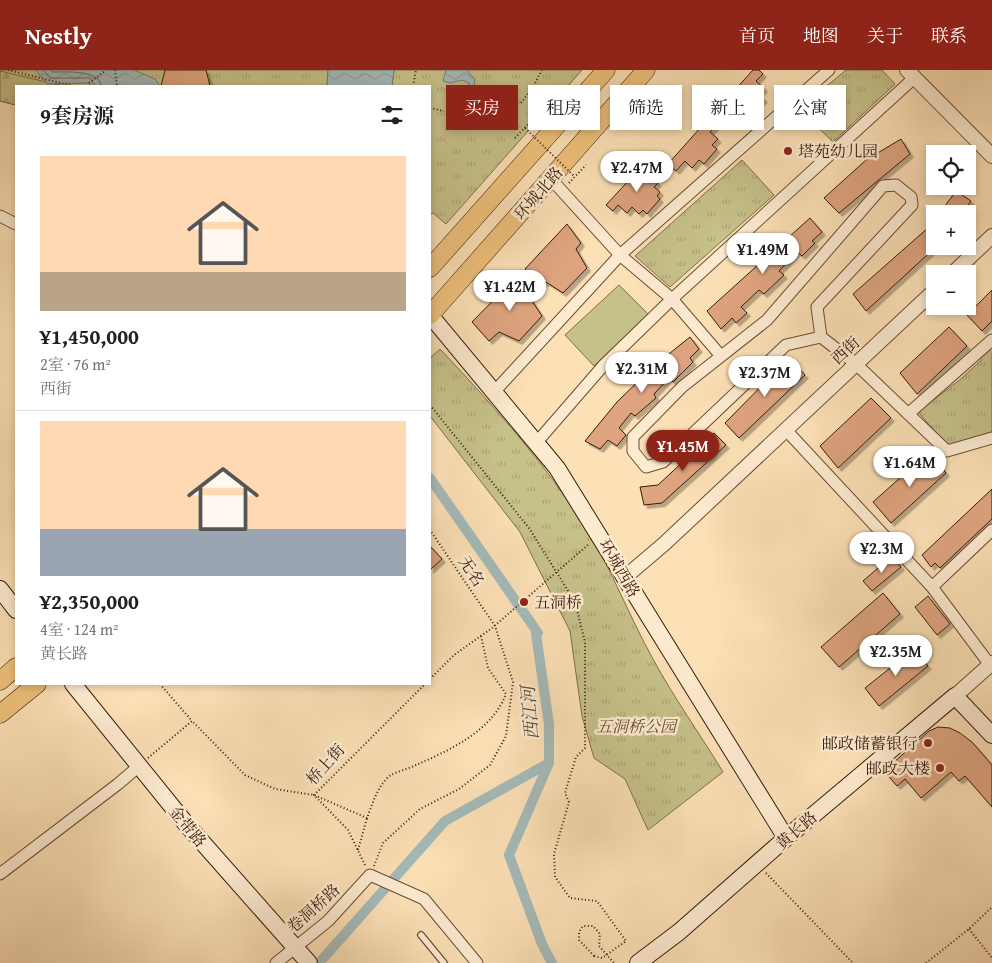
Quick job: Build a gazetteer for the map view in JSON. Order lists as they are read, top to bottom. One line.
{"streets":{"main road":["环城北路","环城西路","金带路","黄长路"],"street":["西街","卷洞桥路"],"path":["无名","桥上街"]},"crossings":[["环城北路","环城西路"],["西街","环城西路"],["环城西路","黄长路"],["无名","桥上街"],["无名","卷洞桥路"],["桥上街","卷洞桥路"],["金带路","卷洞桥路"]],"water":["西江河"],"parks":["五洞桥公园"],"places":["塔苑幼儿园","五洞桥","邮政储蓄银行","邮政大楼"],"page":{"header":"Nestly","nav":["首页","地图","关于","联系"],"chip":["买房","租房","筛选","新上","公寓"],"heading":"9套房源","map_buttons":["+","−"],"list":[{"name":"¥1,450,000","note":"2室 · 76 m² · 西街"},{"name":"¥2,350,000","note":"4室 · 124 m² · 黄长路"}],"price":["¥2.47M","¥1.49M","¥1.42M","¥2.31M","¥2.37M","¥1.45M","¥1.64M","¥2.3M","¥2.35M"]}}
